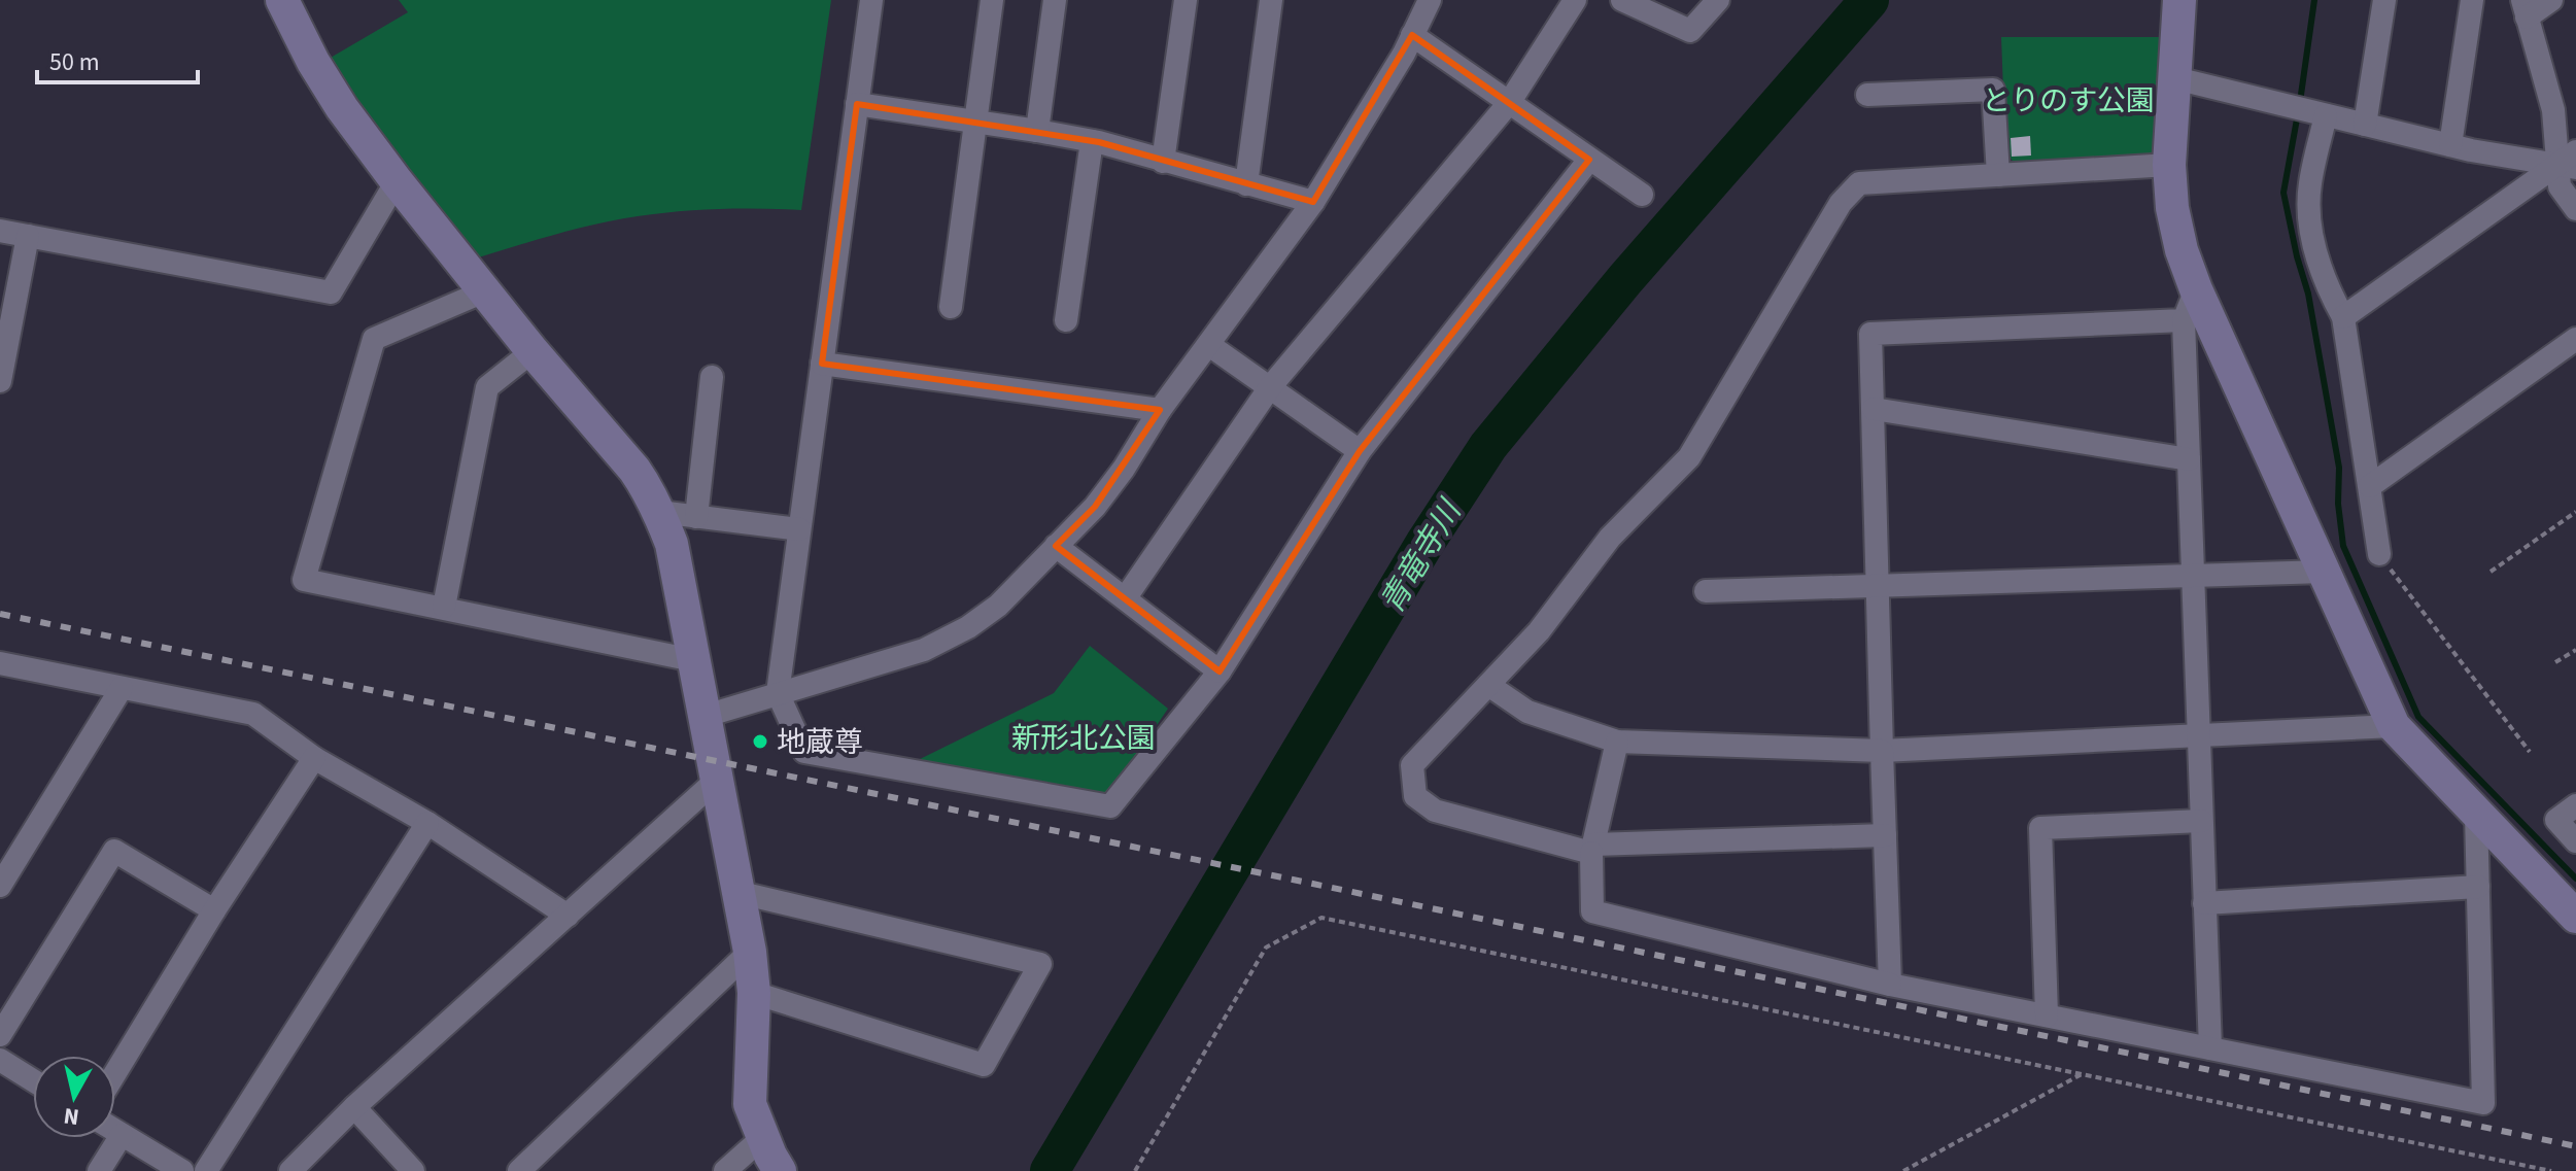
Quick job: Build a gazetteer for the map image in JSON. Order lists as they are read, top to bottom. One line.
{"water":["青竜寺川"],"parks":["とりのす公園","新形北公園"],"places":["地蔵尊"],"scale_bar":"50 m","north":"bottom"}
